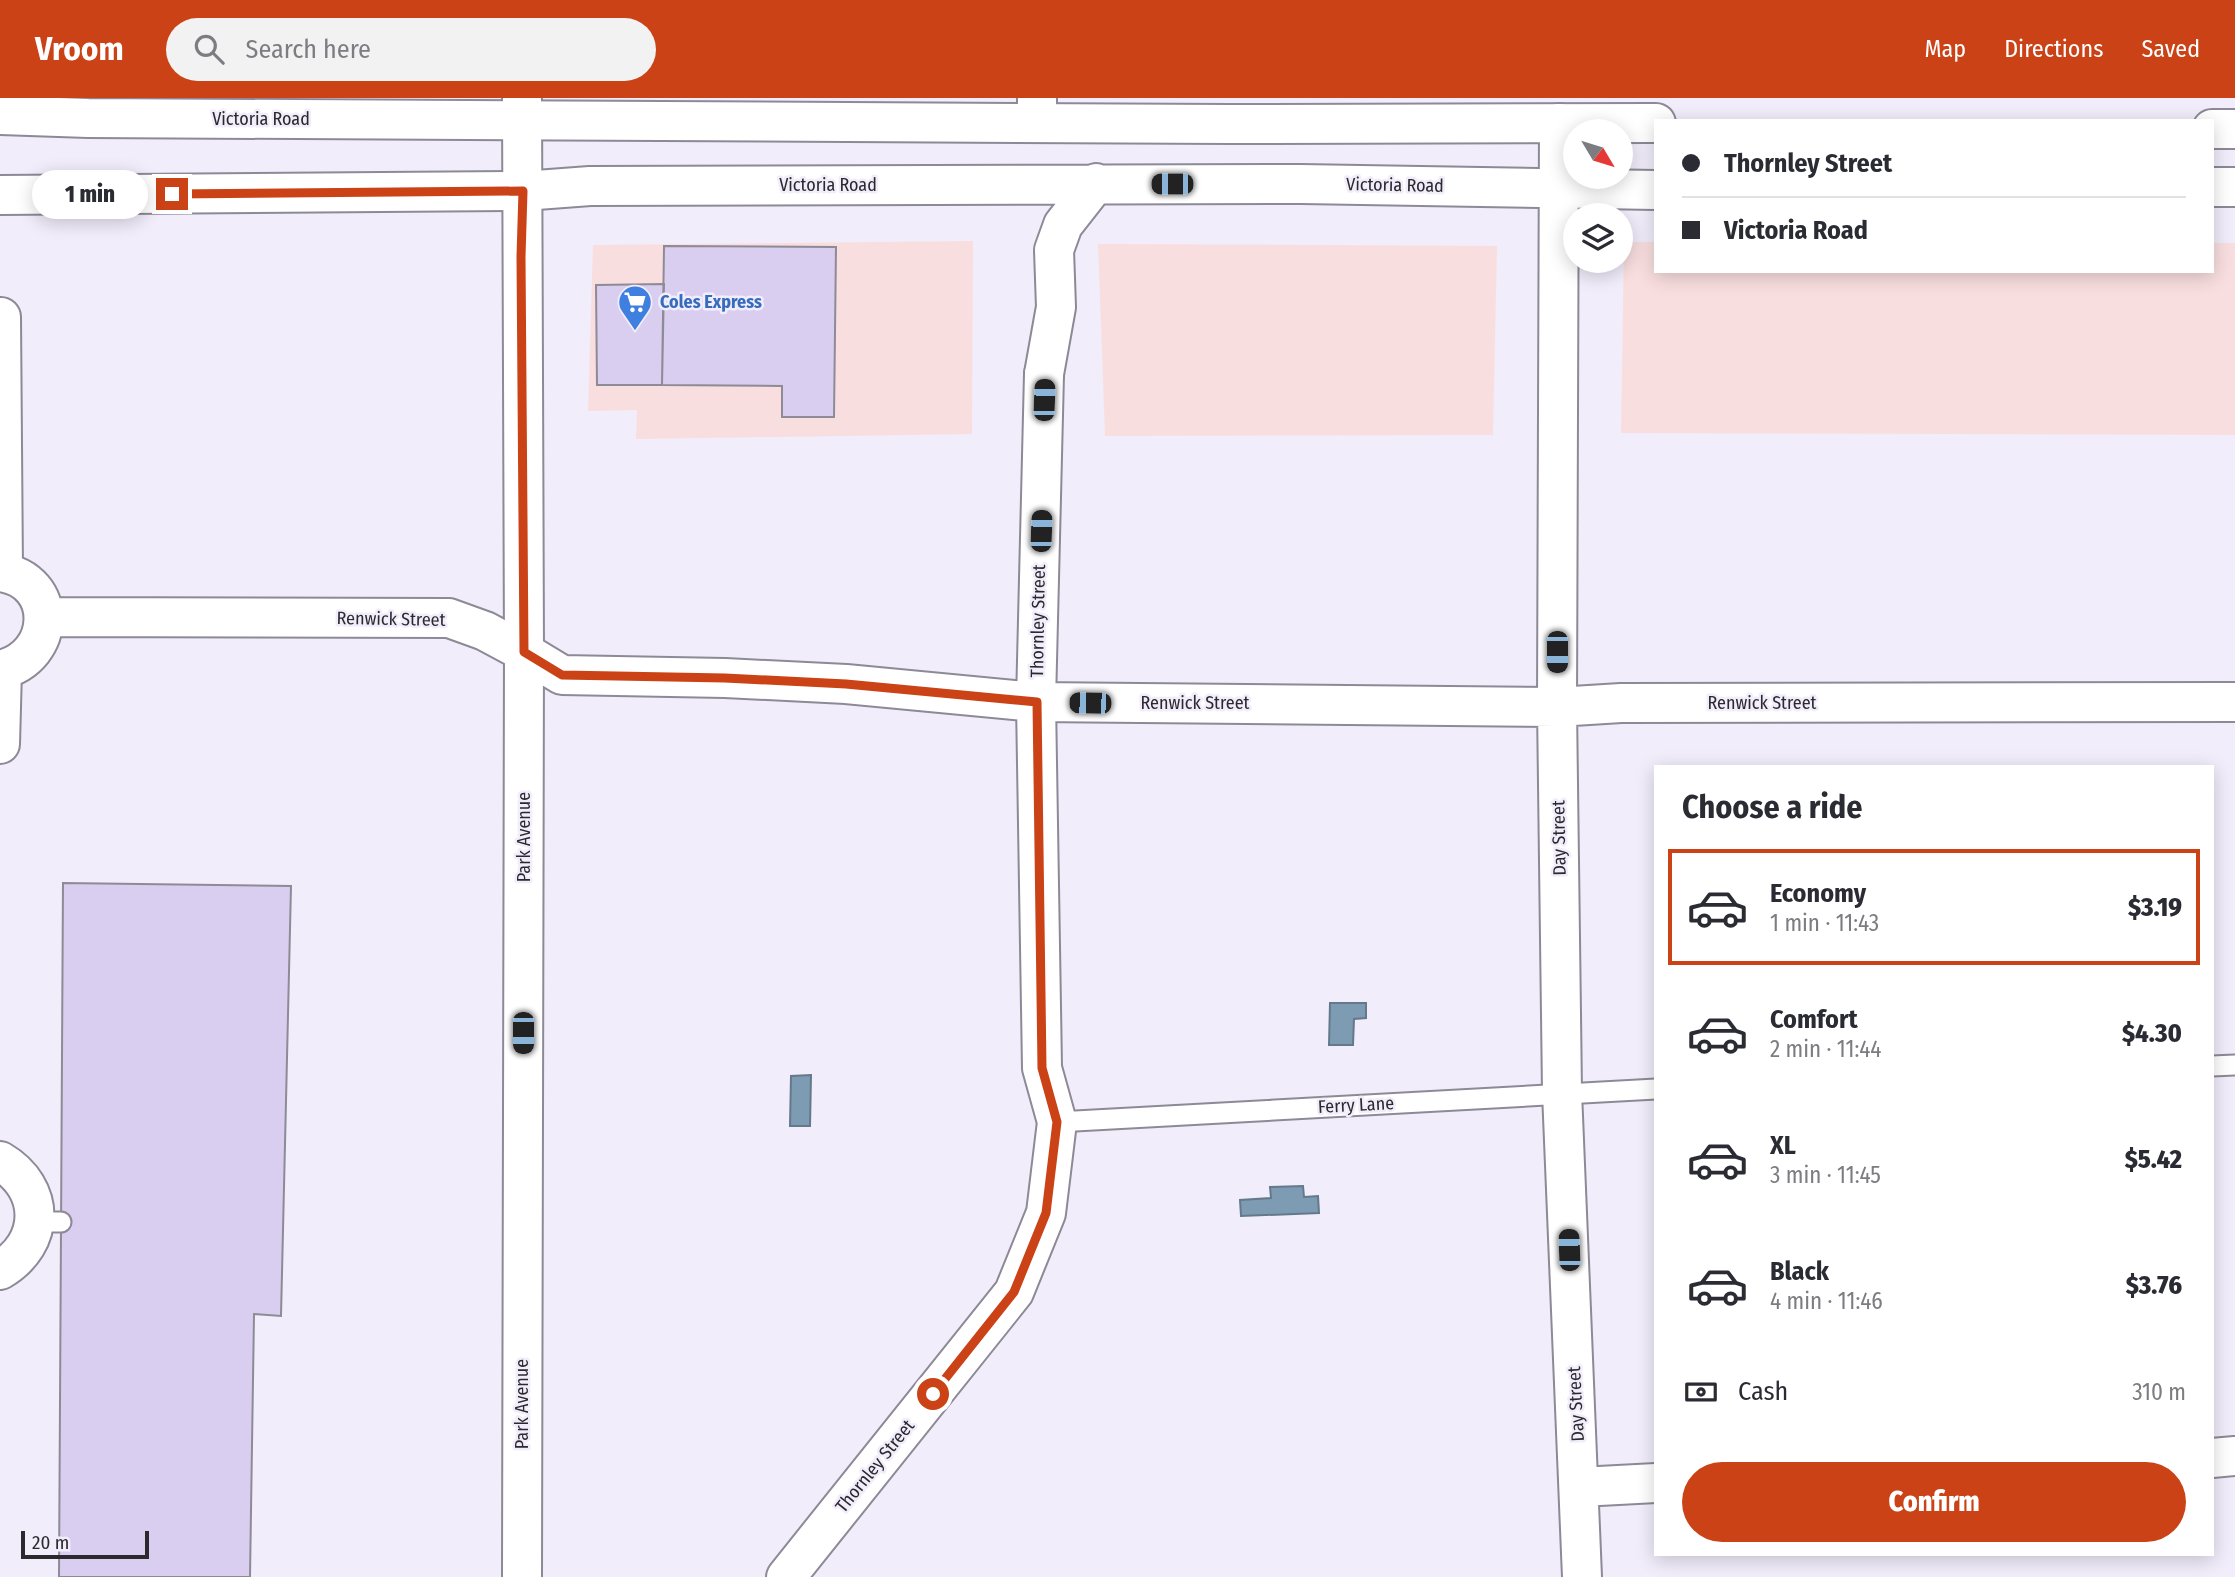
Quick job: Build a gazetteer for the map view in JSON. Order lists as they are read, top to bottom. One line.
{"streets":{"main road":["Victoria Road","Renwick Street","Thornley Street","Park Avenue","Day Street"],"lane":["Ferry Lane"]},"crossings":[["Victoria Road","Thornley Street"],["Victoria Road","Park Avenue"],["Victoria Road","Day Street"],["Renwick Street","Thornley Street"],["Renwick Street","Park Avenue"],["Renwick Street","Day Street"],["Thornley Street","Ferry Lane"],["Day Street","Ferry Lane"]],"places":{"supermarket":["Coles Express"]},"scale_bar":"20 m","north":"bottom right","page":{"header":"Vroom","search":"Search here","nav":["Map","Directions","Saved"],"banner":["Thornley Street","Victoria Road"],"bubble":"1 min","heading":"Choose a ride","list":[{"name":"Economy","note":"1 min · 11:43","value":"$3.19"},{"name":"Comfort","note":"2 min · 11:44","value":"$4.30"},{"name":"XL","note":"3 min · 11:45","value":"$5.42"},{"name":"Black","note":"4 min · 11:46","value":"$3.76"}],"pay":["Cash","310 m"],"buttons":"Confirm","scale":"20 m"}}
